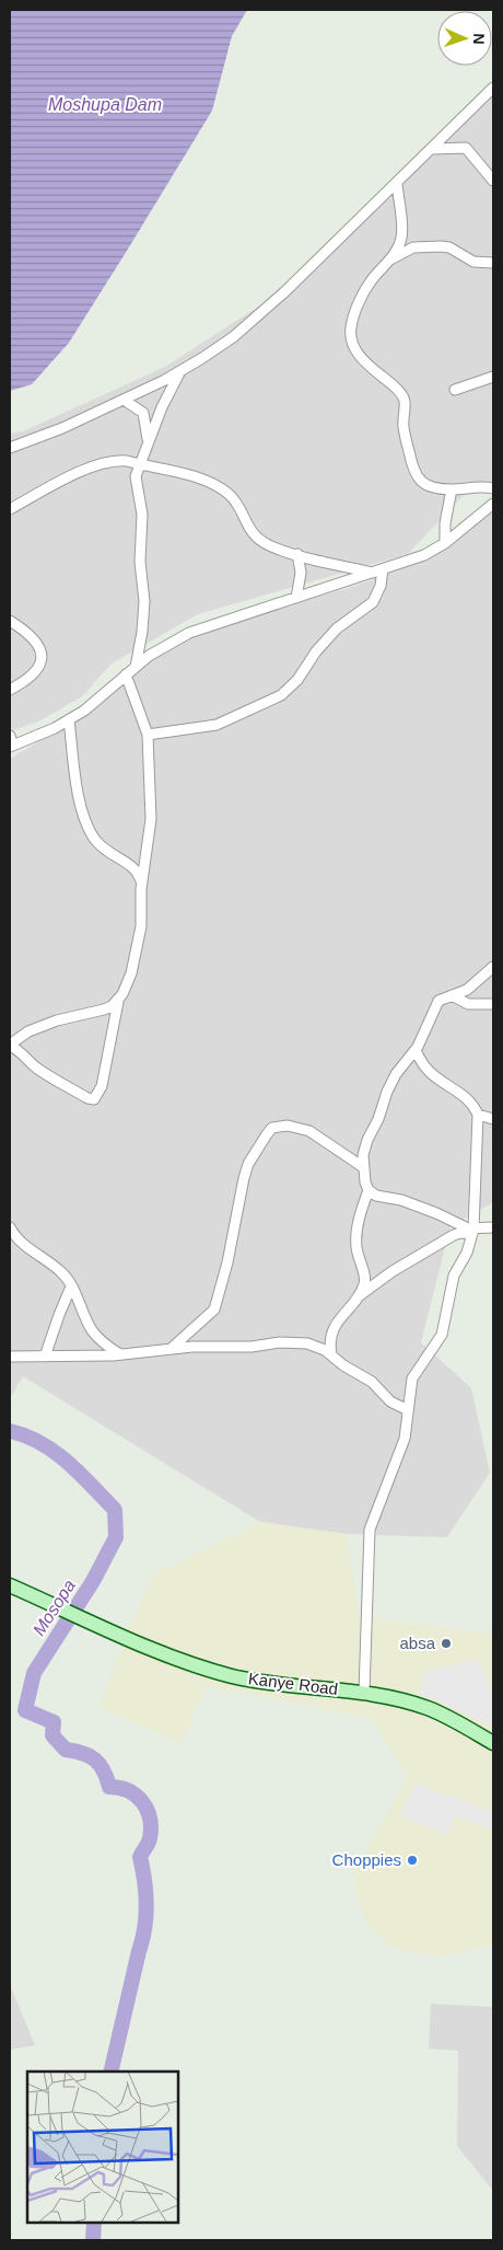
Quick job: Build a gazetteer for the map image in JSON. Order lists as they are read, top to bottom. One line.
{"streets":{"main road":["Kanye Road"]},"water":["Moshupa Dam","Mosopa"],"places":["absa","Choppies"],"north":"right"}
